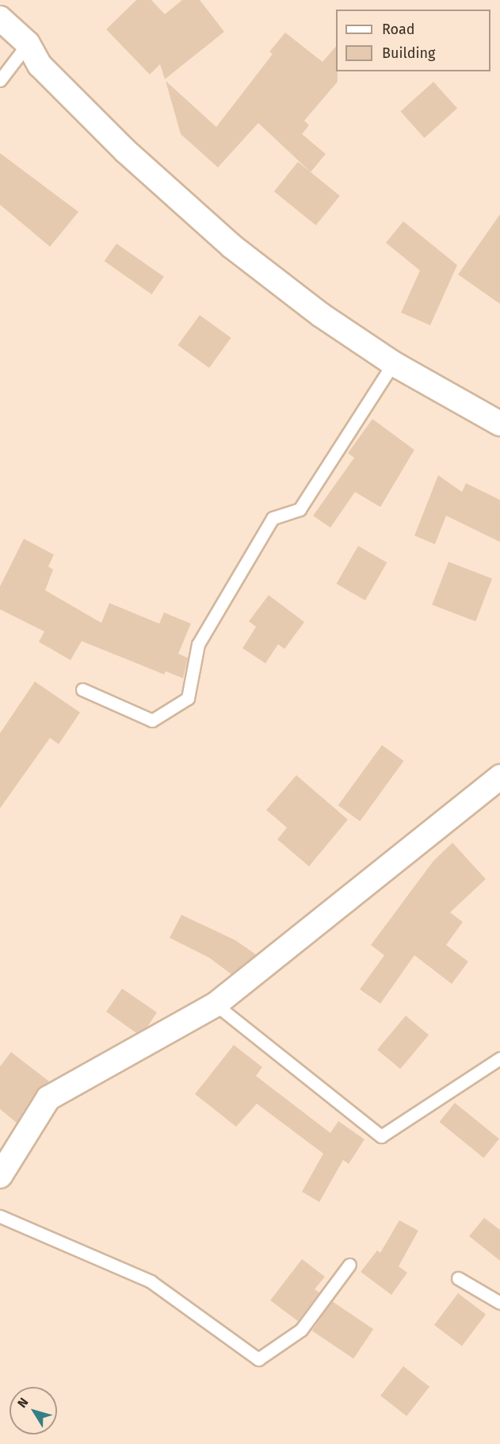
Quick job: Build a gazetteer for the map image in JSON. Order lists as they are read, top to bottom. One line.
{"legend":["Road","Building"],"north":"top left"}
